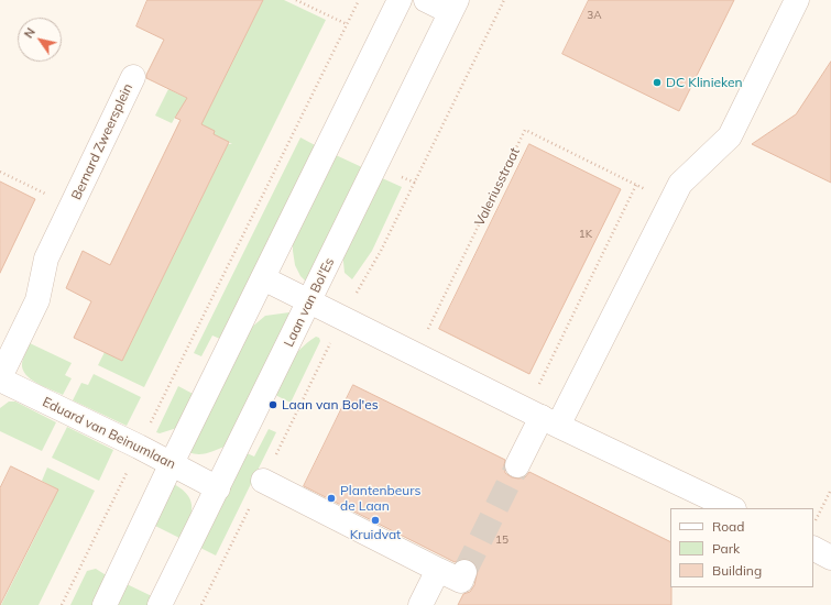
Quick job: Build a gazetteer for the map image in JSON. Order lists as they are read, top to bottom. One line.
{"streets":{"street":["Bernard Zweersplein","Laan van Bol'Es","Eduard van Beinumlaan"],"path":["Valeriusstraat"]},"crossings":[["Bernard Zweersplein","Eduard van Beinumlaan"],["Laan van Bol'Es","Eduard van Beinumlaan"]],"places":["DC Klinieken","Laan van Bol'es","Plantenbeurs de Laan","Kruidvat"],"house_numbers":["3A","1K","15"],"legend":["Road","Park","Building"],"north":"top left"}
